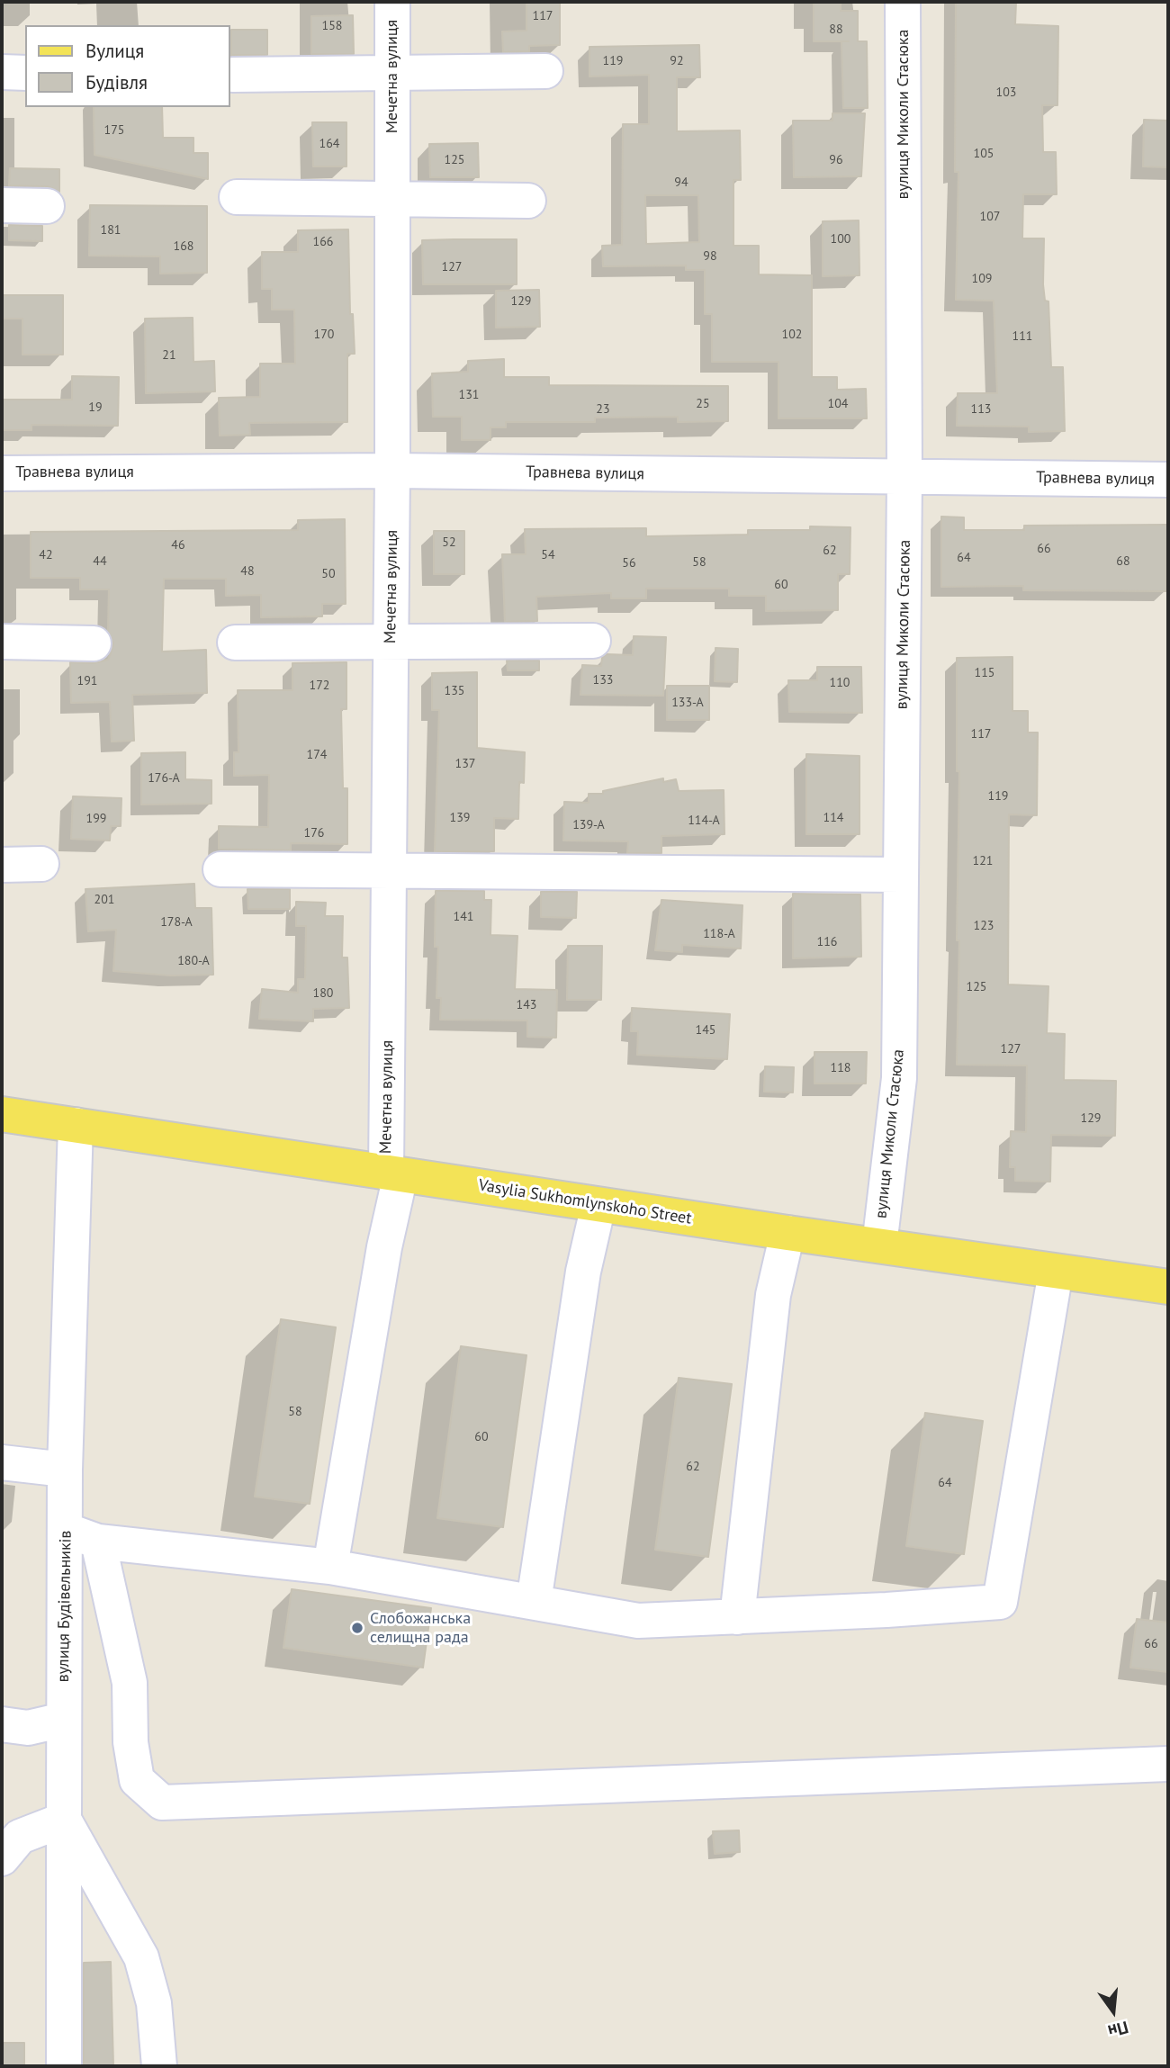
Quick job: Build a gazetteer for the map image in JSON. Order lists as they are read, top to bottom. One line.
{"streets":{"main road":["Vasylia Sukhomlynskoho Street"],"street":["Мечетна вулиця","вулиця Миколи Стасюка","Травнева вулиця","вулиця Будівельників"]},"crossings":[["Мечетна вулиця","Травнева вулиця"],["Мечетна вулиця","Vasylia Sukhomlynskoho Street"],["вулиця Миколи Стасюка","Травнева вулиця"],["вулиця Миколи Стасюка","Vasylia Sukhomlynskoho Street"],["Vasylia Sukhomlynskoho Street","вулиця Будівельників"]],"places":["Слобожанська селищна рада"],"house_numbers":["117","158","88","119","92","103","175","164","105","125","96","94","107","181","100","166","168","98","127","109","129","170","102","111","21","131","25","104","19","23","113","52","46","66","62","42","54","64","44","68","58","56","48","50","60","115","133","191","110","172","135","133-А","117","174","137","176-А","119","139","114","199","114-А","139-А","176","121","201","141","178-А","123","118-А","116","180-А","125","180","143","145","127","118","129","58","60","62","64","66"],"legend":["Вулиця","Будівля"],"north":"bottom"}
